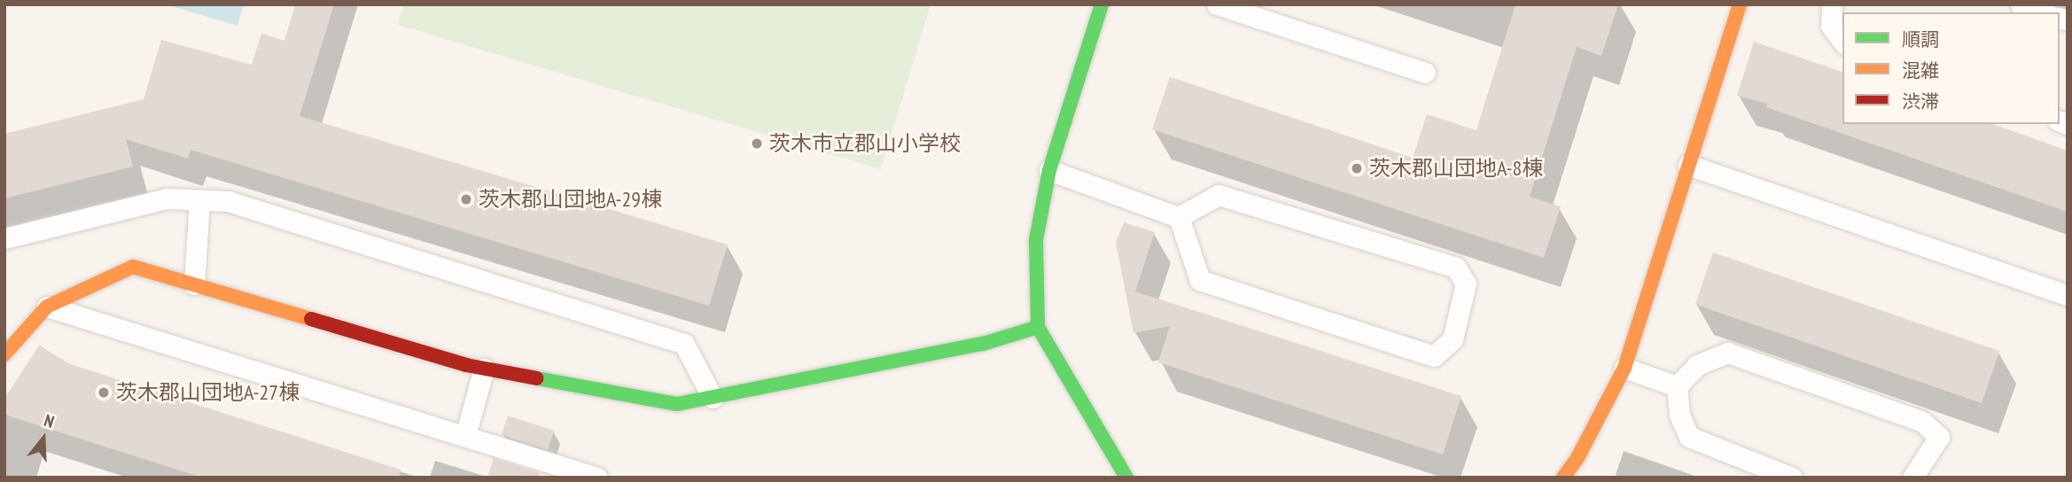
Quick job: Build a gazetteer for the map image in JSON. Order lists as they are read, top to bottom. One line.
{"places":["茨木市立郡山小学校","茨木郡山団地A-8棟","茨木郡山団地A-29棟","茨木郡山団地A-27棟"],"legend":["順調","混雑","渋滞"],"north":"top"}
